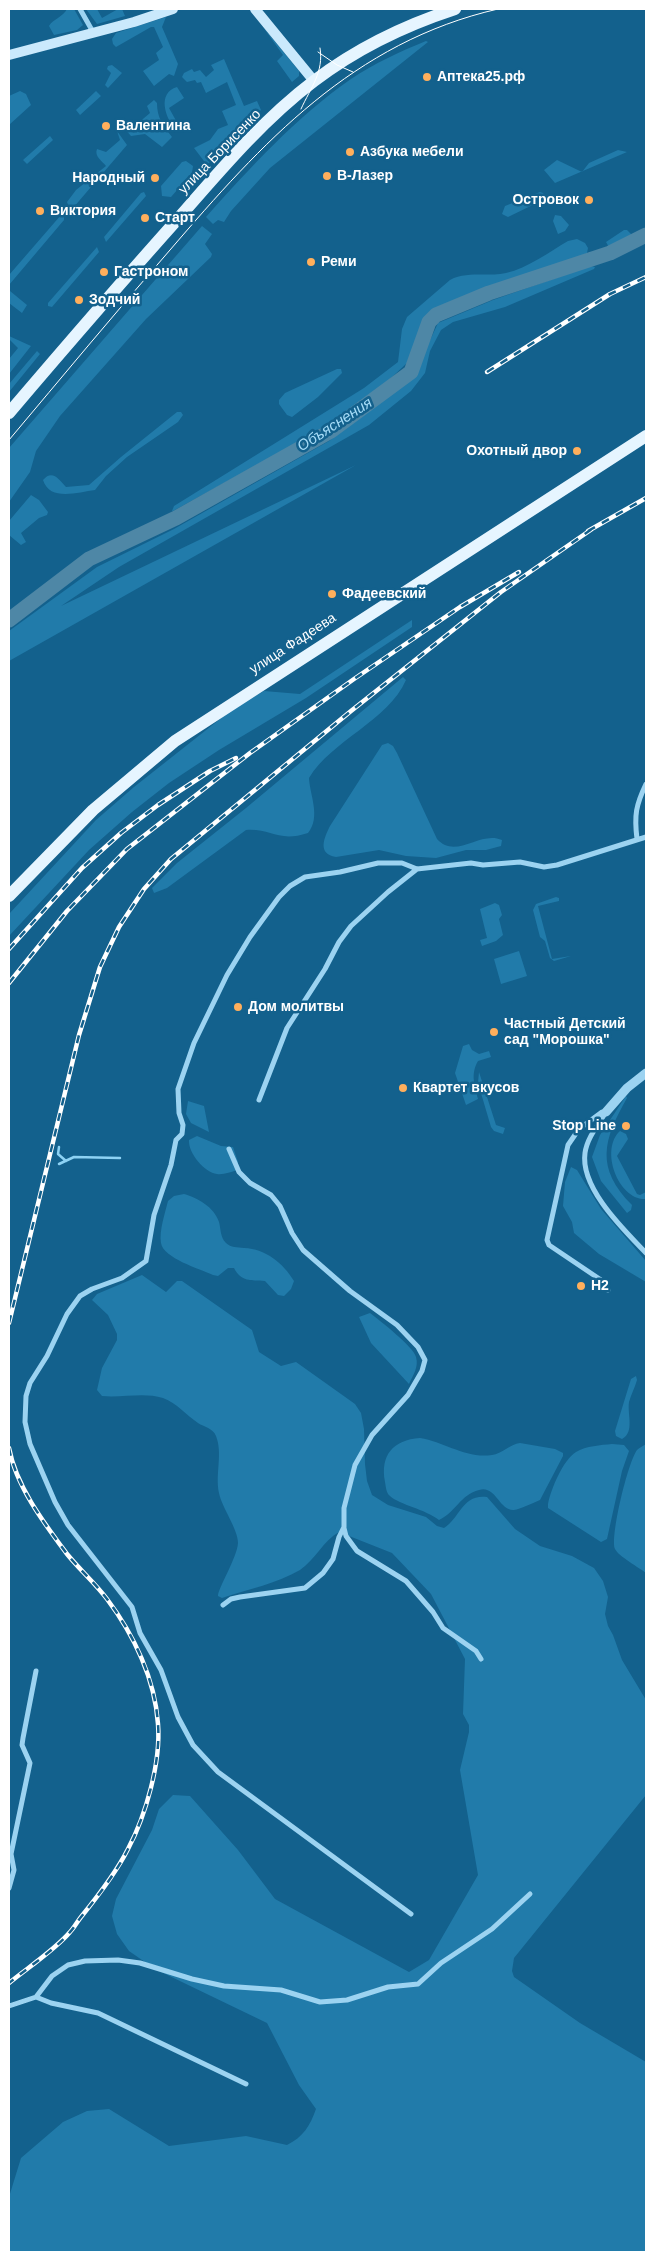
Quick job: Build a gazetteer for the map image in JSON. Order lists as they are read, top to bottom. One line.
{"streets":{"main road":["улица Борисенко","улица Фадеева"]},"water":["Объяснения"],"places":["Аптека25.рф","Валентина","Азбука мебели","В-Лазер","Народный","Островок","Виктория","Старт","Реми","Гастроном","Зодчий","Охотный двор","Фадеевский","Дом молитвы","Частный Детский сад \"Морошка\"","Квартет вкусов","Stop Line","H2"]}
